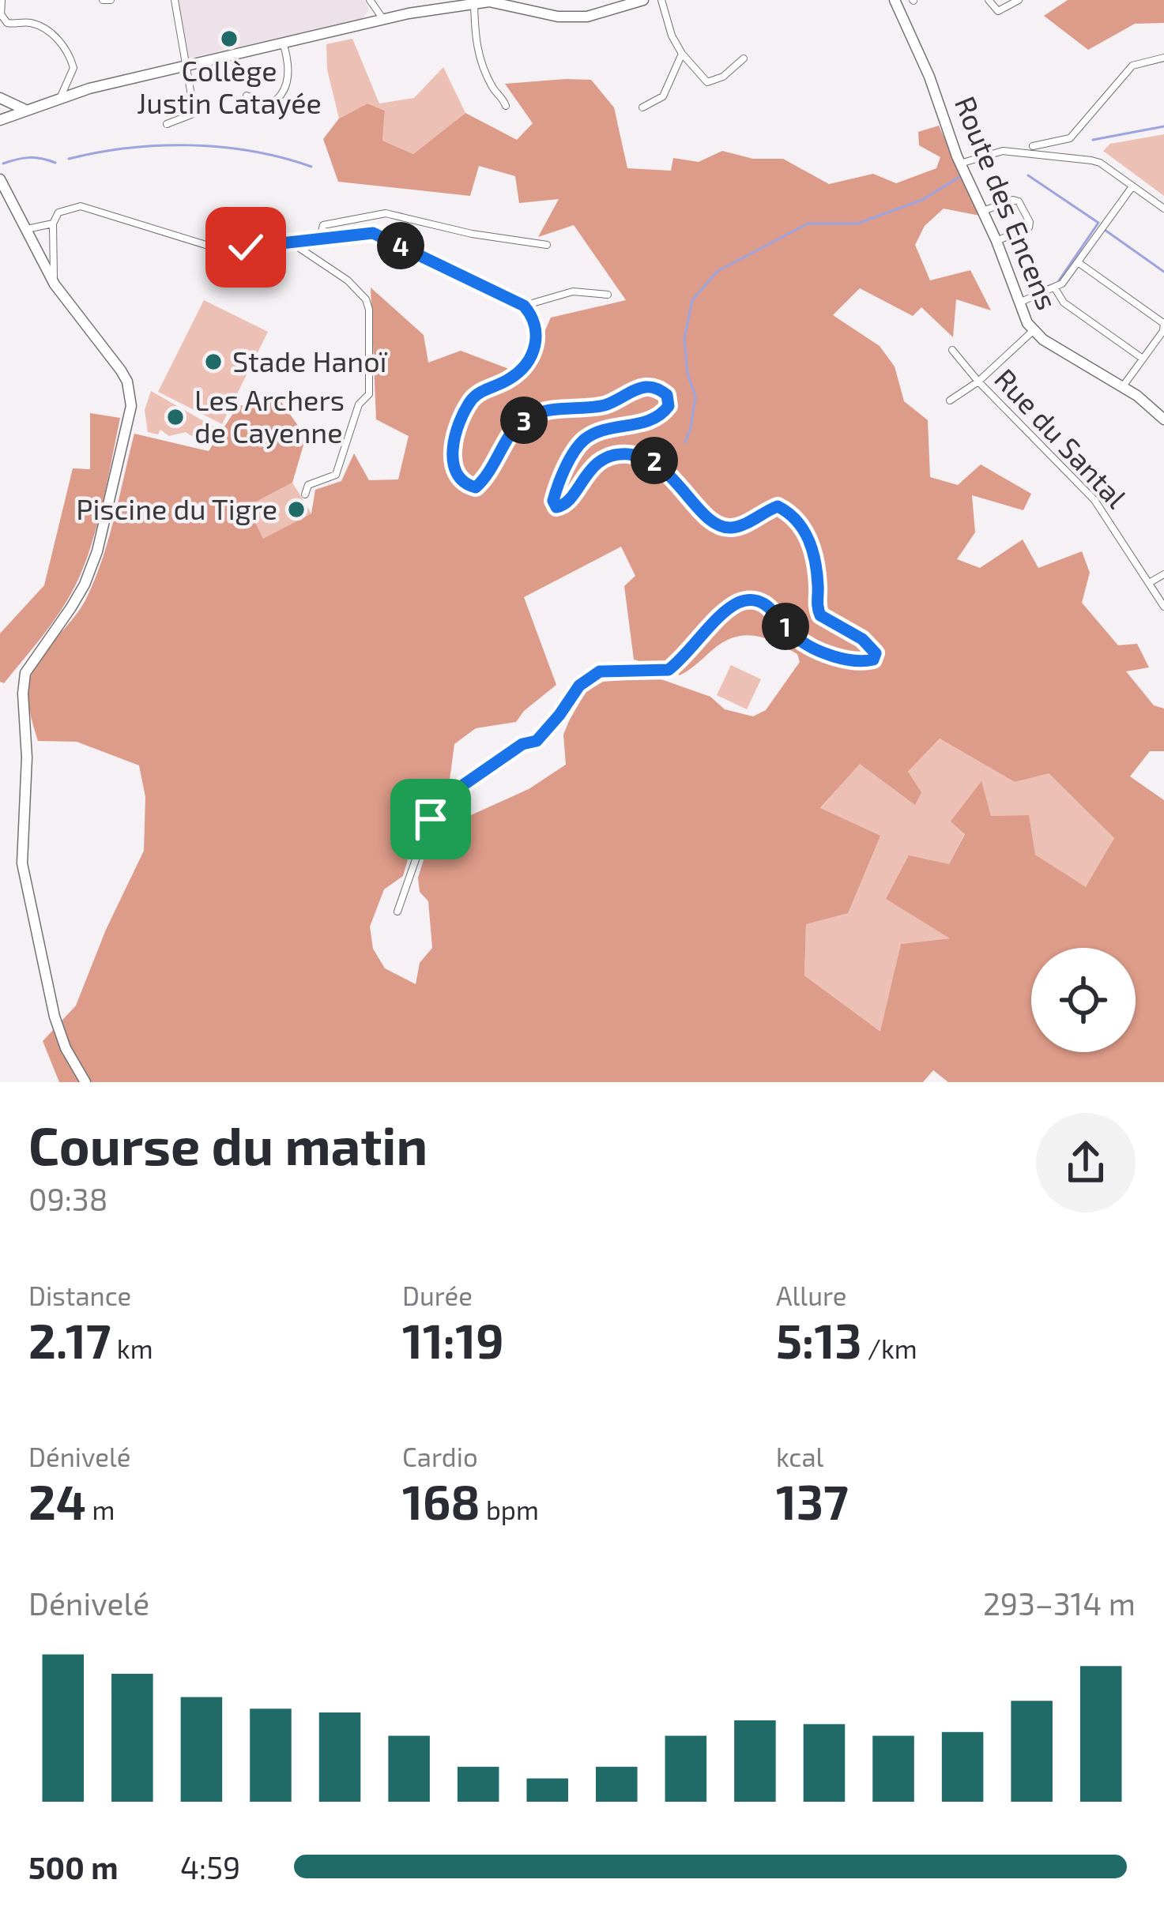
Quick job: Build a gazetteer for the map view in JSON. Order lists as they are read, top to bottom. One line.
{"streets":{"main road":["Route des Encens"],"street":["Rue du Santal"]},"places":["Collège Justin Catayée","Stade Hanoï","Les Archers de Cayenne","Piscine du Tigre"],"page":{"pins":["4","3","2","1"],"heading":["Course du matin","09:38"],"stats":[["Distance","2.17 km"],["Durée","11:19"],["Allure","5:13 /km"],["Dénivelé","24 m"],["Cardio","168 bpm"],["kcal","137"]],"chart":["Dénivelé","293–314 m"],"list":[{"name":"500 m","note":"4:59"}]}}
